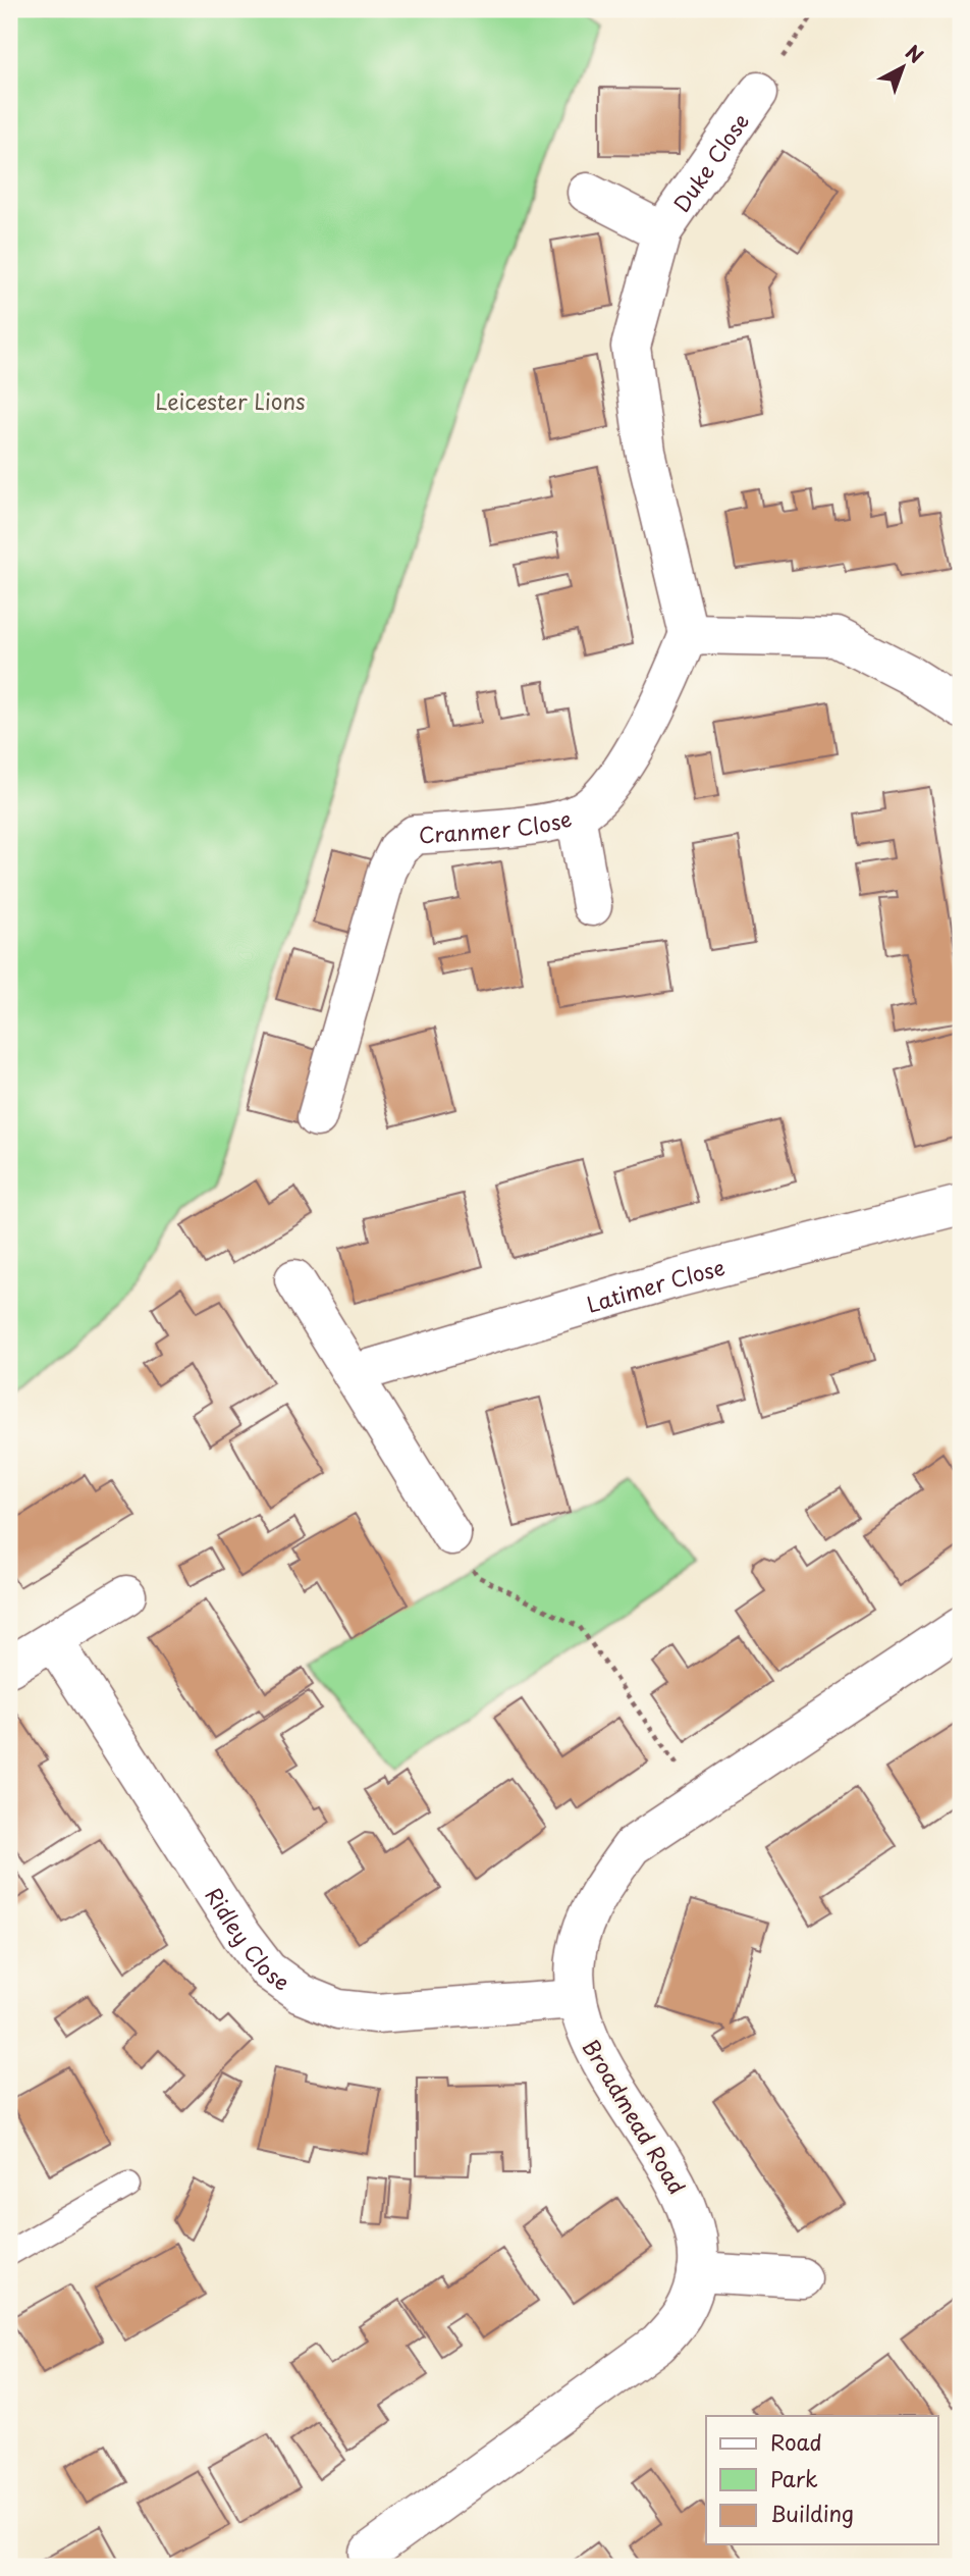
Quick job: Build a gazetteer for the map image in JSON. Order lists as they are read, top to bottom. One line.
{"streets":{"street":["Duke Close","Cranmer Close","Latimer Close","Ridley Close","Broadmead Road"]},"crossings":[["Duke Close","Cranmer Close"],["Ridley Close","Broadmead Road"]],"parks":["Leicester Lions"],"legend":["Road","Park","Building"],"north":"top right"}
